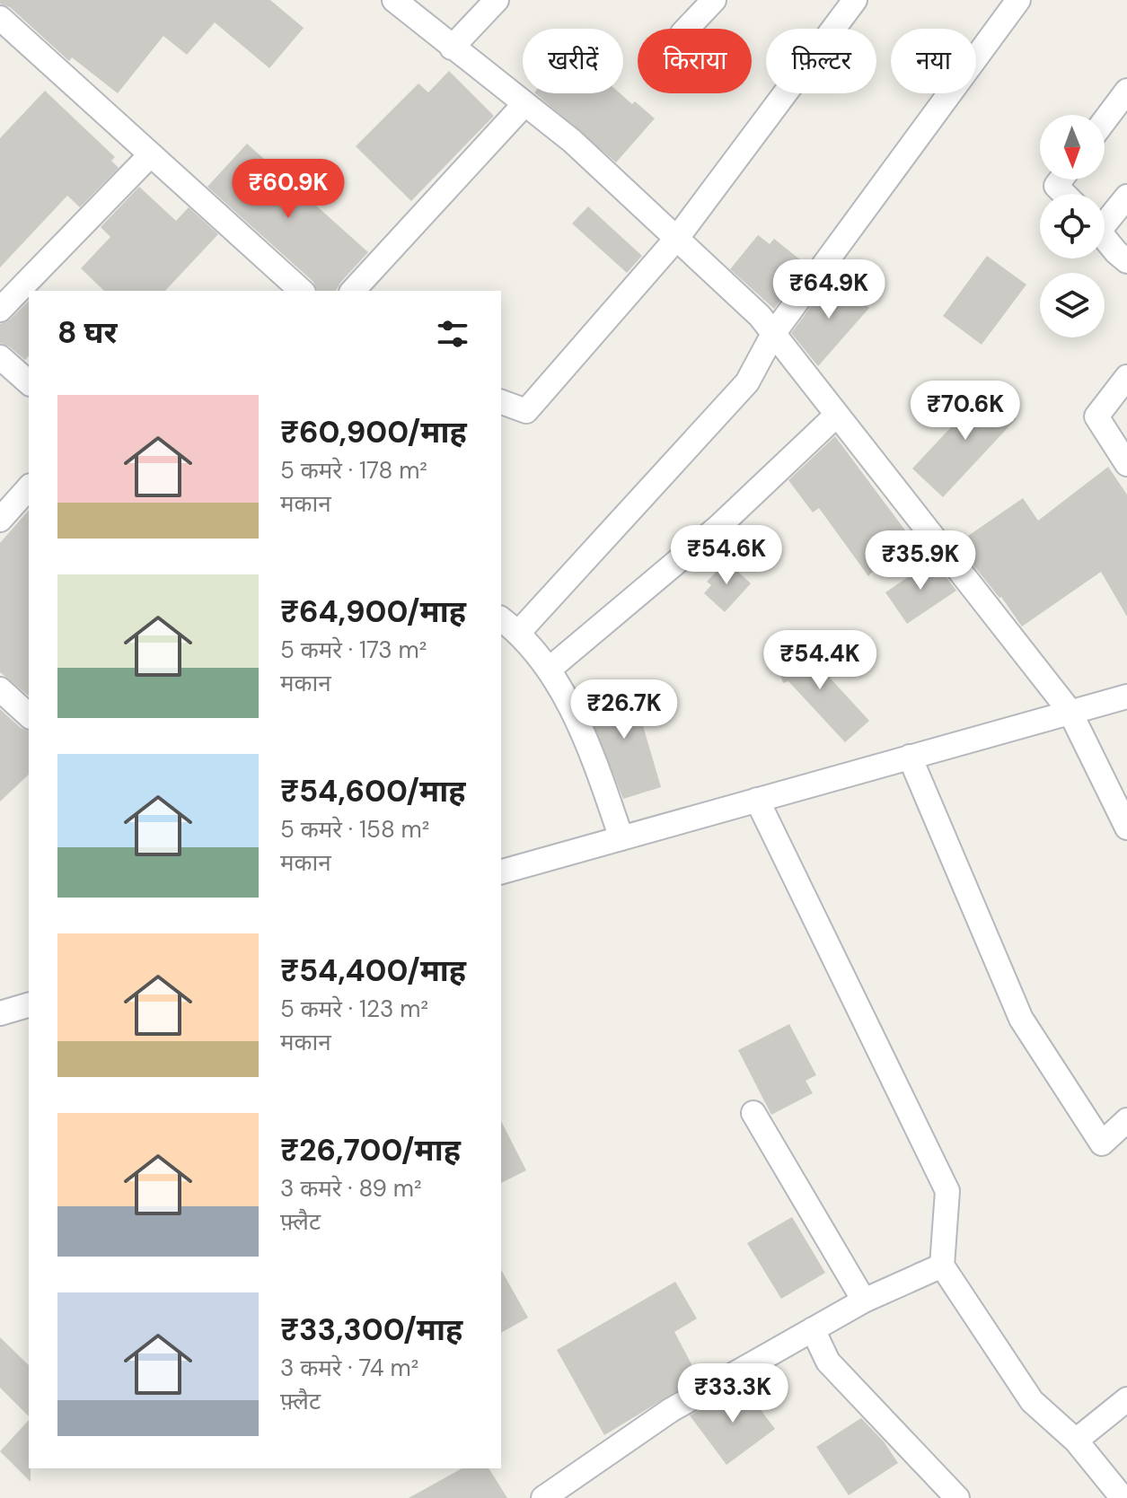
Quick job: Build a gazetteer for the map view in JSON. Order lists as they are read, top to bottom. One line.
{"north":"bottom","page":{"chip":["खरीदें","किराया","फ़िल्टर","नया"],"price":["₹60.9K","₹64.9K","₹70.6K","₹54.6K","₹35.9K","₹54.4K","₹26.7K","₹33.3K"],"heading":"8 घर","list":[{"name":"₹60,900/माह","note":"5 कमरे · 178 m² · मकान"},{"name":"₹64,900/माह","note":"5 कमरे · 173 m² · मकान"},{"name":"₹54,600/माह","note":"5 कमरे · 158 m² · मकान"},{"name":"₹54,400/माह","note":"5 कमरे · 123 m² · मकान"},{"name":"₹26,700/माह","note":"3 कमरे · 89 m² · फ़्लैट"},{"name":"₹33,300/माह","note":"3 कमरे · 74 m² · फ़्लैट"}]}}
